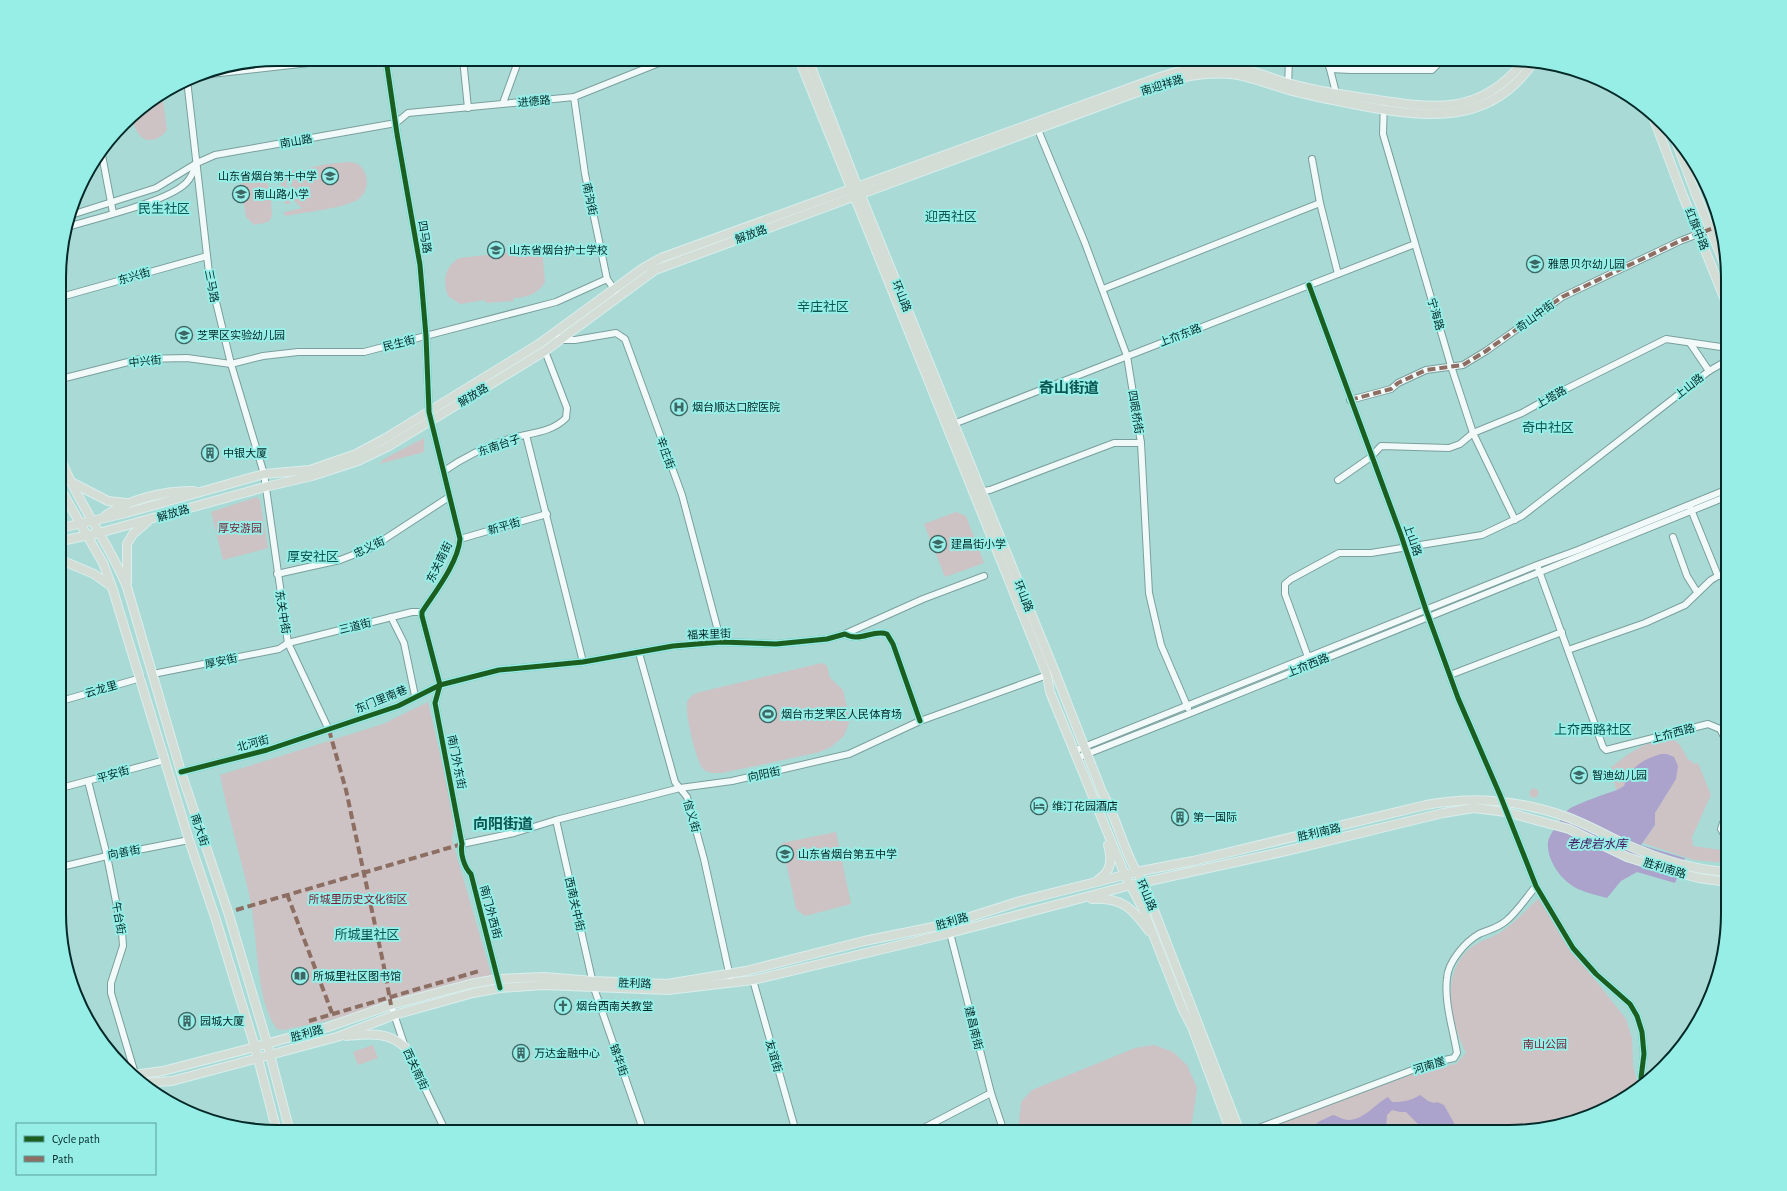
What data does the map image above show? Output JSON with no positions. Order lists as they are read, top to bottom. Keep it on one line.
{"streets":{"main road":["南迎祥路","红旗中路","解放路","环山路","南大街","胜利南路","胜利路","建昌南街"],"street":["进德路","南山路","南沟街","四马路","东兴街","三马路","宁海路","奇山中街","上夼东路","民生街","中兴街","上山路","上塔路","四眼桥街","东南台子","辛庄街","新平街","忠义街","东关南街","东关中街","三道街","福来里街","厚安街","上夼西路","云龙里","东门里南巷","北河街","南门外东街","平安街","向阳街","信义街","向善街","西南关中街","南门外西街","午台街","友谊街","锦华街","河南崖","西关南街"]},"crossings":[["南迎祥路","解放路"],["南迎祥路","环山路"],["南迎祥路","宁海路"],["南迎祥路","四眼桥街"],["进德路","南山路"],["进德路","南沟街"],["进德路","四马路"],["南山路","四马路"],["南山路","三马路"],["南沟街","解放路"],["南沟街","民生街"],["解放路","四马路"],["解放路","三马路"],["解放路","环山路"],["解放路","辛庄街"],["解放路","东关南街"],["解放路","东关中街"],["解放路","南大街"],["四马路","民生街"],["四马路","东关南街"],["东兴街","三马路"],["三马路","民生街"],["三马路","中兴街"],["三马路","东关中街"],["环山路","上夼东路"],["环山路","上夼西路"],["环山路","向阳街"],["环山路","胜利南路"],["环山路","胜利路"],["宁海路","奇山中街"],["宁海路","上夼东路"],["宁海路","上山路"],["宁海路","上塔路"],["奇山中街","上山路"],["上夼东路","上山路"],["上夼东路","四眼桥街"],["民生街","中兴街"],["上山路","上塔路"],["上山路","上夼西路"],["上山路","胜利南路"],["上山路","河南崖"],["四眼桥街","上夼西路"],["东南台子","新平街"],["东南台子","东关南街"],["东南台子","福来里街"],["辛庄街","福来里街"],["新平街","东关南街"],["忠义街","东关南街"],["忠义街","东关中街"],["东关南街","三道街"],["东关中街","三道街"],["东关中街","厚安街"],["东关中街","东门里南巷"],["东关中街","北河街"],["三道街","厚安街"],["福来里街","东门里南巷"],["福来里街","南门外东街"],["福来里街","向阳街"],["福来里街","信义街"],["厚安街","南大街"],["云龙里","南大街"],["东门里南巷","北河街"],["东门里南巷","南门外东街"],["北河街","南大街"],["南门外东街","向阳街"],["南门外东街","南门外西街"],["平安街","南大街"],["平安街","午台街"],["向阳街","信义街"],["向阳街","西南关中街"],["向阳街","南门外西街"],["信义街","胜利路"],["南大街","向善街"],["南大街","胜利路"],["胜利南路","胜利路"],["向善街","午台街"],["西南关中街","胜利路"],["西南关中街","锦华街"],["南门外西街","胜利路"],["胜利路","建昌南街"],["胜利路","友谊街"],["胜利路","锦华街"],["胜利路","西关南街"]],"districts":["民生社区","迎西社区","辛庄社区","奇山街道","奇中社区","厚安社区","上夼西路社区","向阳街道","所城里社区"],"water":["老虎岩水库"],"parks":["厚安游园","所城里历史文化街区","南山公园"],"places":{"school or university":["山东省烟台第十中学","南山路小学","山东省烟台护士学校","雅思贝尔幼儿园","芝罘区实验幼儿园","建昌街小学","智迪幼儿园","山东省烟台第五中学"],"hospital":["烟台顺达口腔医院"],"building":["中银大厦","第一国际","园城大厦","万达金融中心"],"sports":["烟台市芝罘区人民体育场"],"hotel":["维汀花园酒店"],"library":["所城里社区图书馆"],"church":["烟台西南关教堂"]},"legend":["Cycle path","Path"]}
